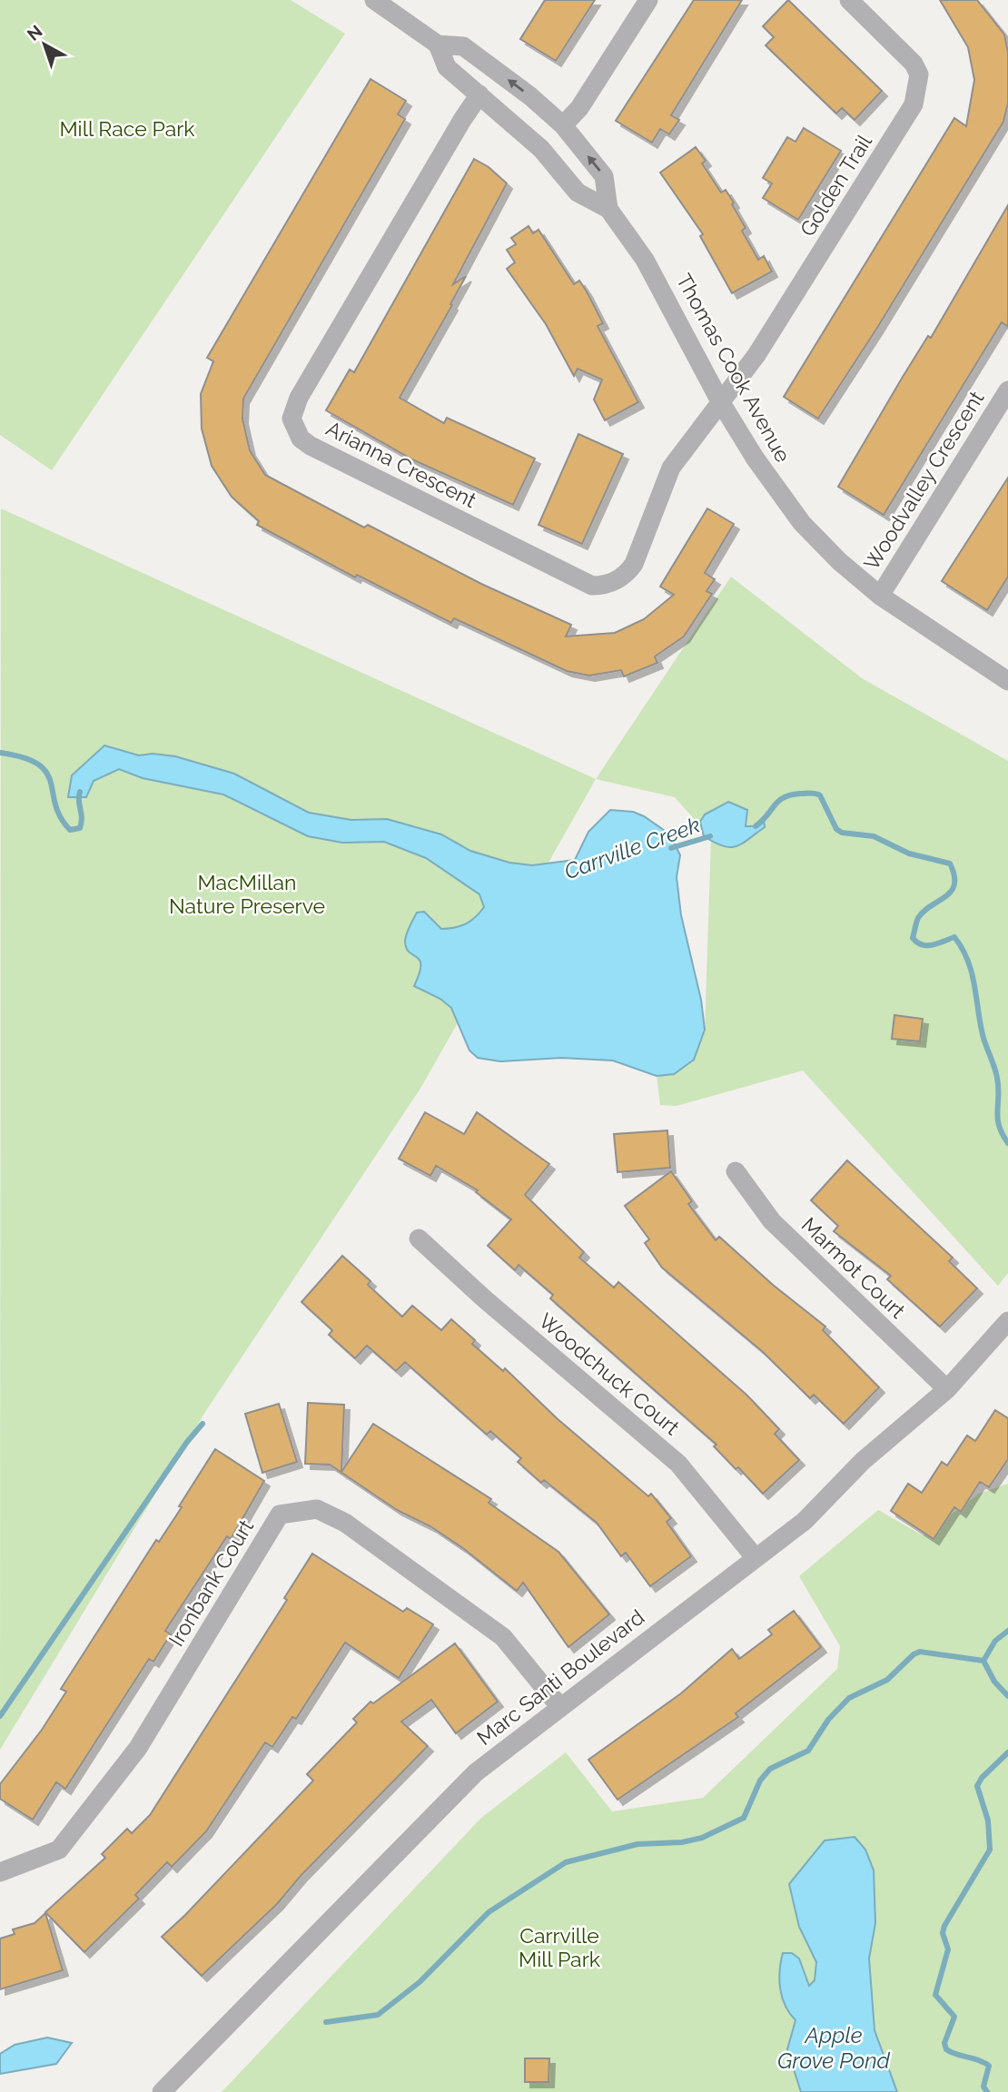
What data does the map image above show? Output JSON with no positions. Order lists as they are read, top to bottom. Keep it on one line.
{"streets":{"street":["Golden Trail","Thomas Cook Avenue","Arianna Crescent","Woodvalley Crescent","Marmot Court","Woodchuck Court","Ironbank Court","Marc Santi Boulevard"]},"crossings":[["Golden Trail","Thomas Cook Avenue"],["Golden Trail","Arianna Crescent"],["Thomas Cook Avenue","Arianna Crescent"],["Thomas Cook Avenue","Woodvalley Crescent"],["Marmot Court","Marc Santi Boulevard"],["Woodchuck Court","Marc Santi Boulevard"],["Ironbank Court","Marc Santi Boulevard"]],"water":["Carrville Creek","Apple Grove Pond"],"parks":["Mill Race Park","MacMillan Nature Preserve","Carrville Mill Park"],"north":"top left"}
